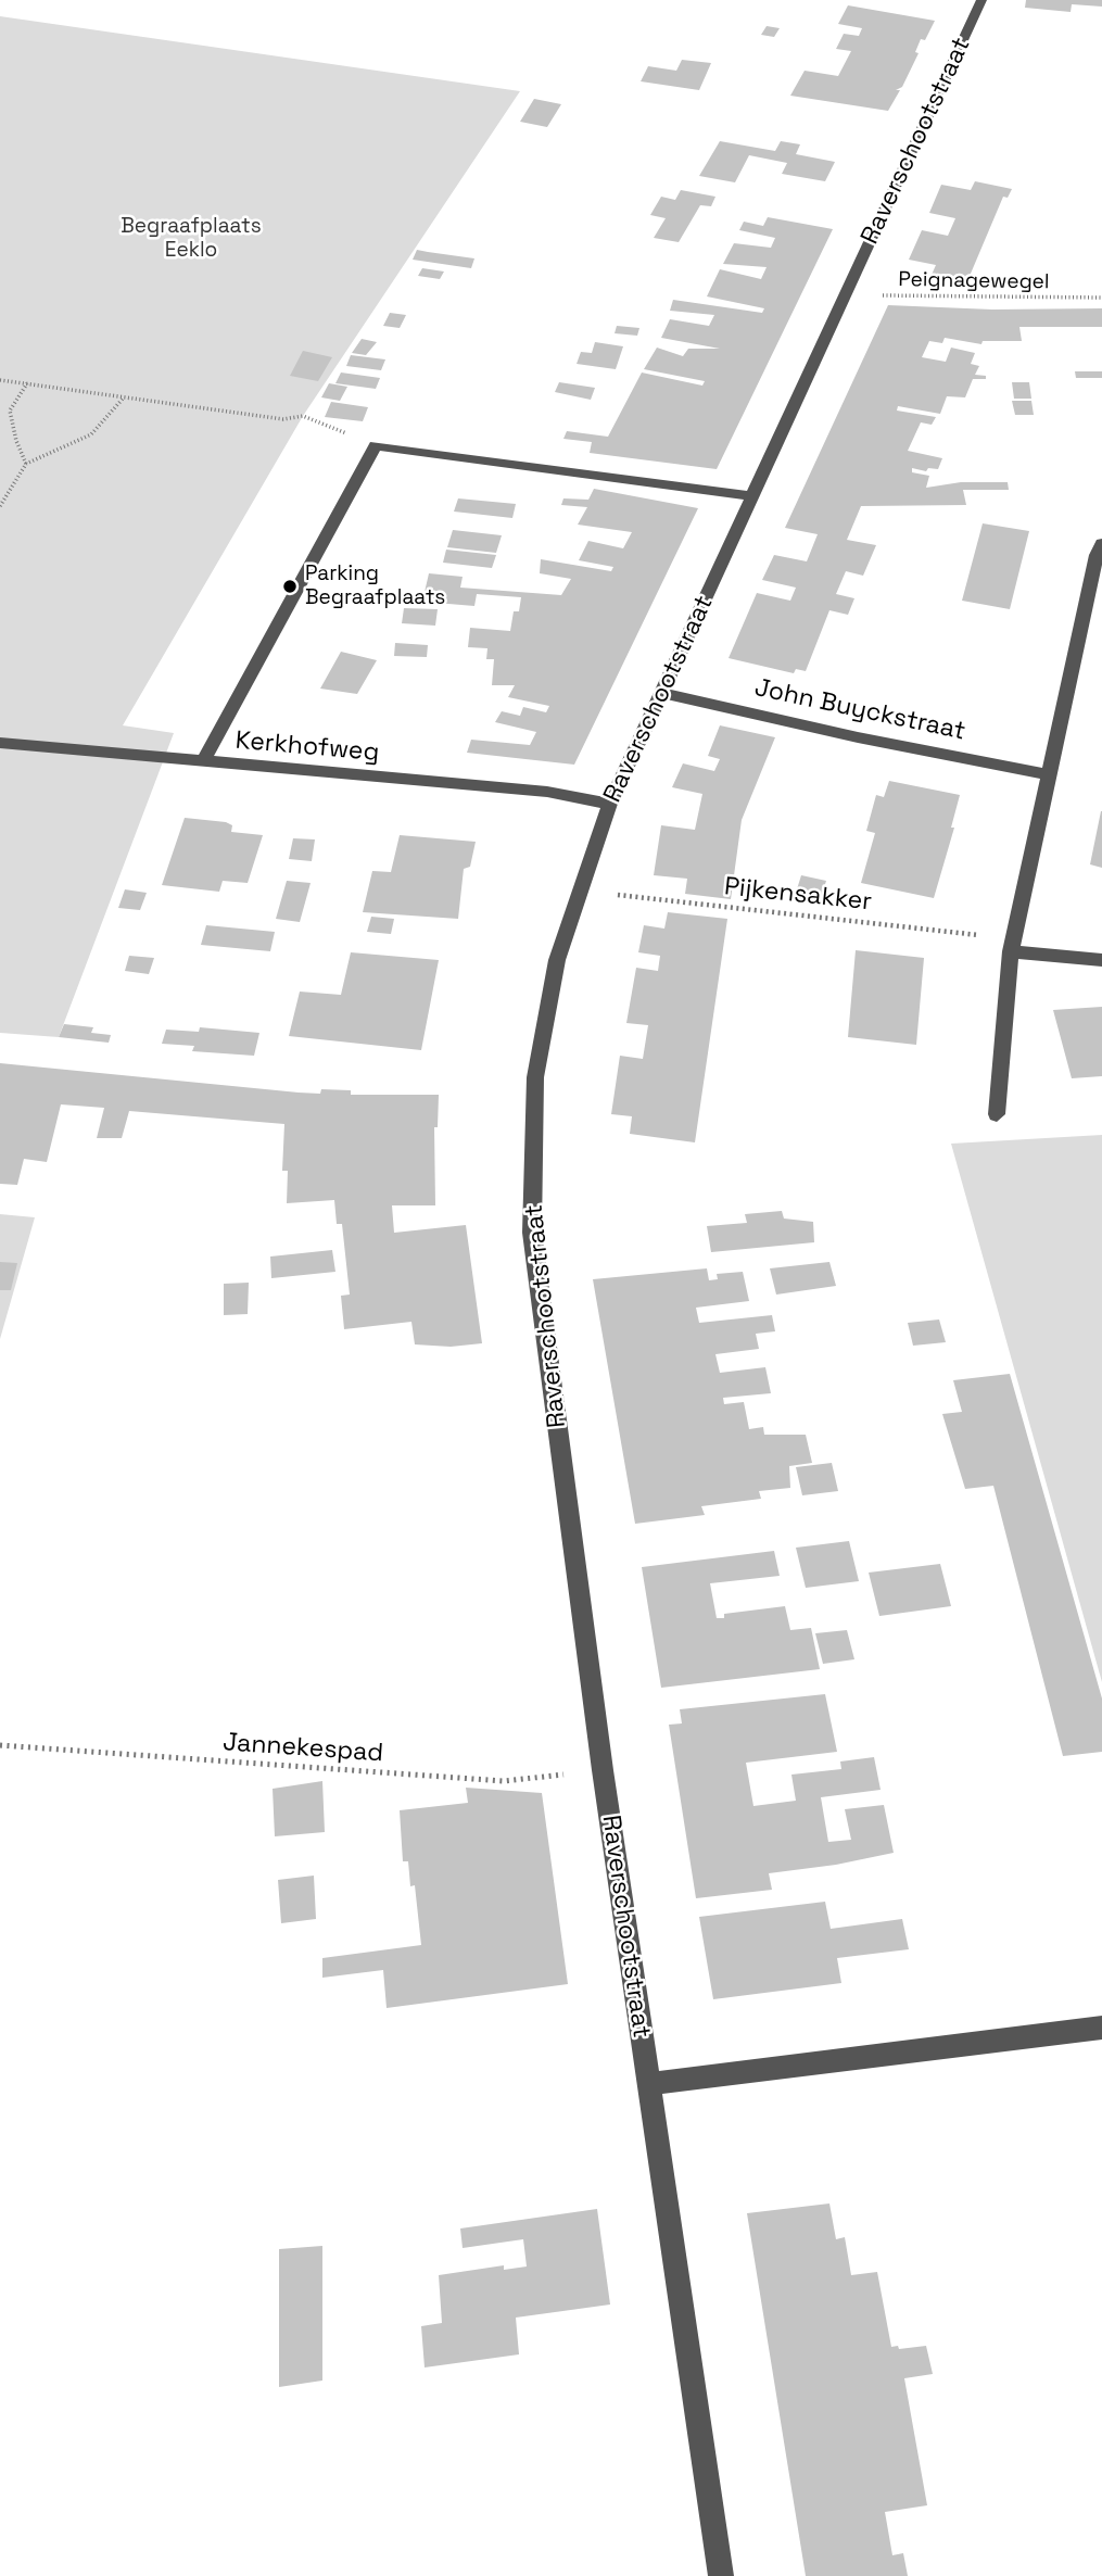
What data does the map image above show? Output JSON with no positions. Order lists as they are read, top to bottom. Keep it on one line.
{"streets":{"street":["Raverschootstraat","John Buyckstraat","Kerkhofweg"],"path":["Peignagewegel","Pijkensakker","Jannekespad"]},"crossings":[["Raverschootstraat","Peignagewegel"],["Raverschootstraat","John Buyckstraat"],["Raverschootstraat","Kerkhofweg"],["Raverschootstraat","Pijkensakker"],["Raverschootstraat","Jannekespad"]],"parks":["Begraafplaats Eeklo"],"places":["Parking Begraafplaats"]}
